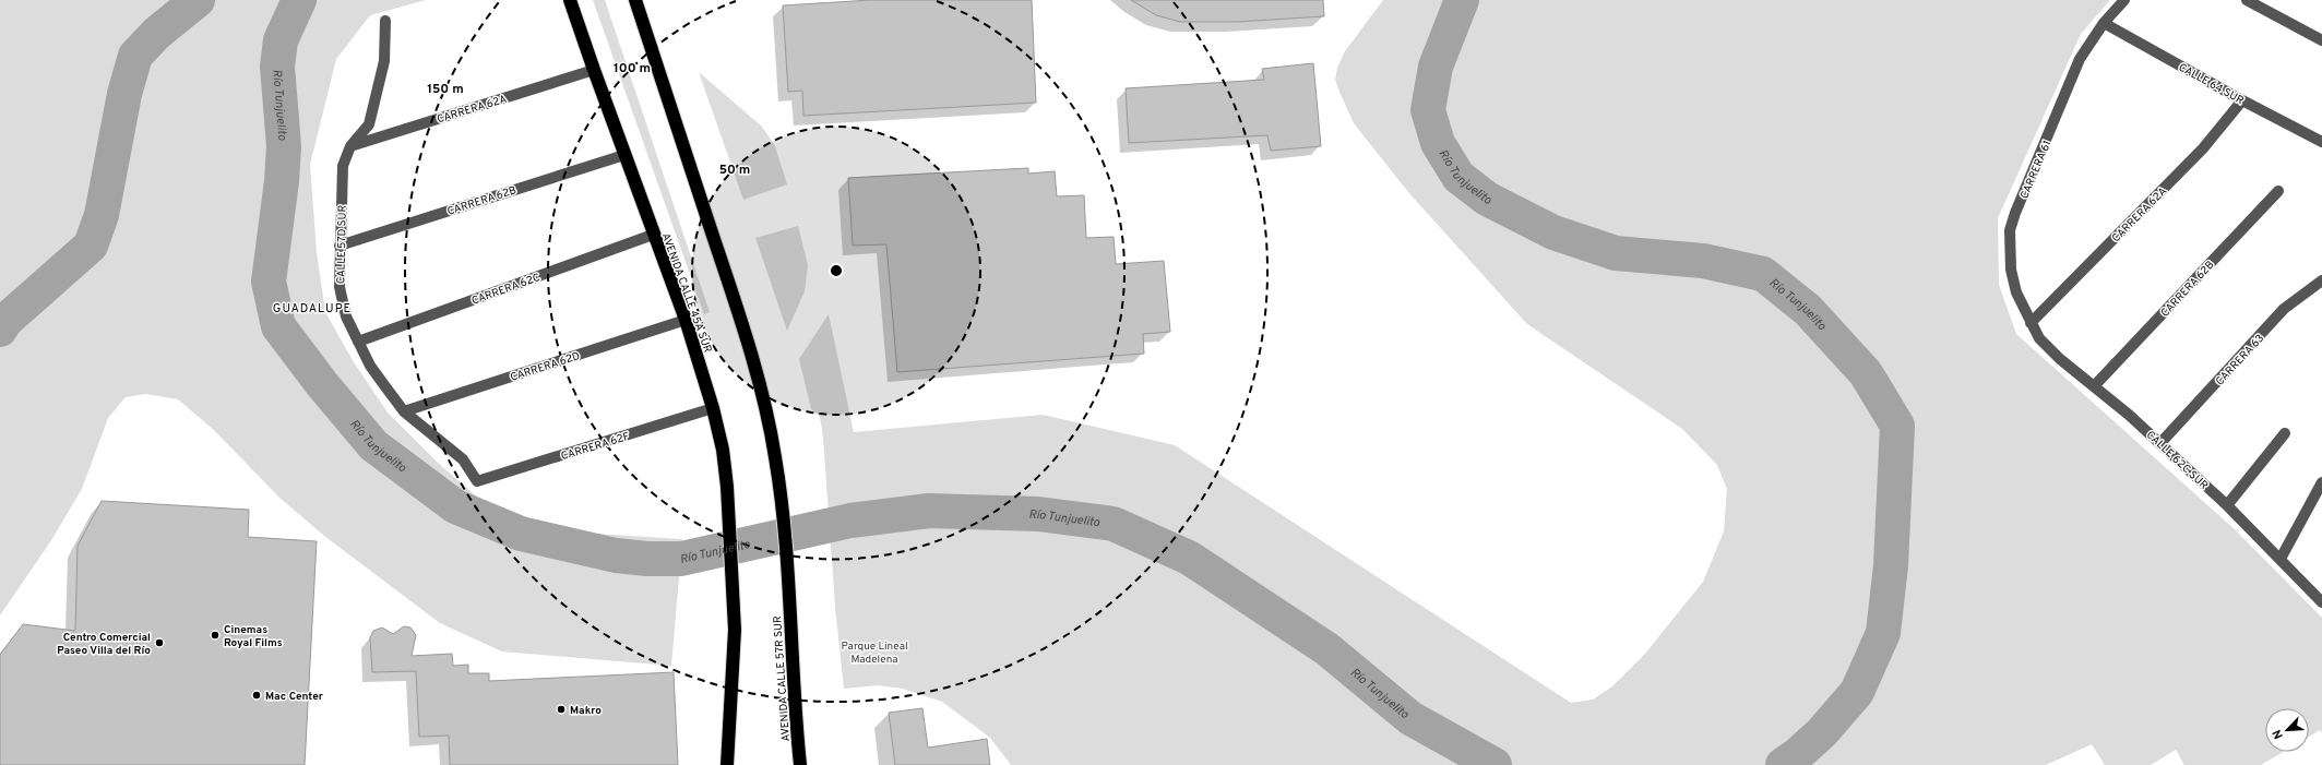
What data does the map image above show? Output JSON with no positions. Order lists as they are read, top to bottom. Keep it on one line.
{"streets":{"highway":["AVENIDA CALLE 45A SUR","AVENIDA CALLE 57R SUR"],"street":["CALLE 64 SUR","CARRERA 62A","CARRERA 61","CARRERA 62B","CALLE 57D SUR","CARRERA 62C","CARRERA 63","CARRERA 62D","CARRERA 62F","CALLE 62C SUR"]},"crossings":[["CALLE 64 SUR","CARRERA 62A"],["CALLE 64 SUR","CARRERA 61"],["CARRERA 62A","CARRERA 61"],["CARRERA 62A","CALLE 57D SUR"],["CARRERA 62A","AVENIDA CALLE 45A SUR"],["CARRERA 62A","CALLE 62C SUR"],["CARRERA 61","CALLE 62C SUR"],["CARRERA 62B","CALLE 57D SUR"],["CARRERA 62B","AVENIDA CALLE 45A SUR"],["CARRERA 62B","CALLE 62C SUR"],["CALLE 57D SUR","CARRERA 62C"],["CALLE 57D SUR","CARRERA 62D"],["CALLE 57D SUR","CARRERA 62F"],["CARRERA 62C","AVENIDA CALLE 45A SUR"],["AVENIDA CALLE 45A SUR","CARRERA 62D"],["AVENIDA CALLE 45A SUR","CARRERA 62F"],["CARRERA 63","CALLE 62C SUR"]],"districts":["GUADALUPE"],"water":["Río Tunjuelito"],"parks":["Parque Lineal Madelena"],"places":["Cinemas Royal Films","Centro Comercial Paseo Villa del Río","Mac Center","Makro"],"north":"bottom left","rings":["100 m","150 m","50 m"]}
